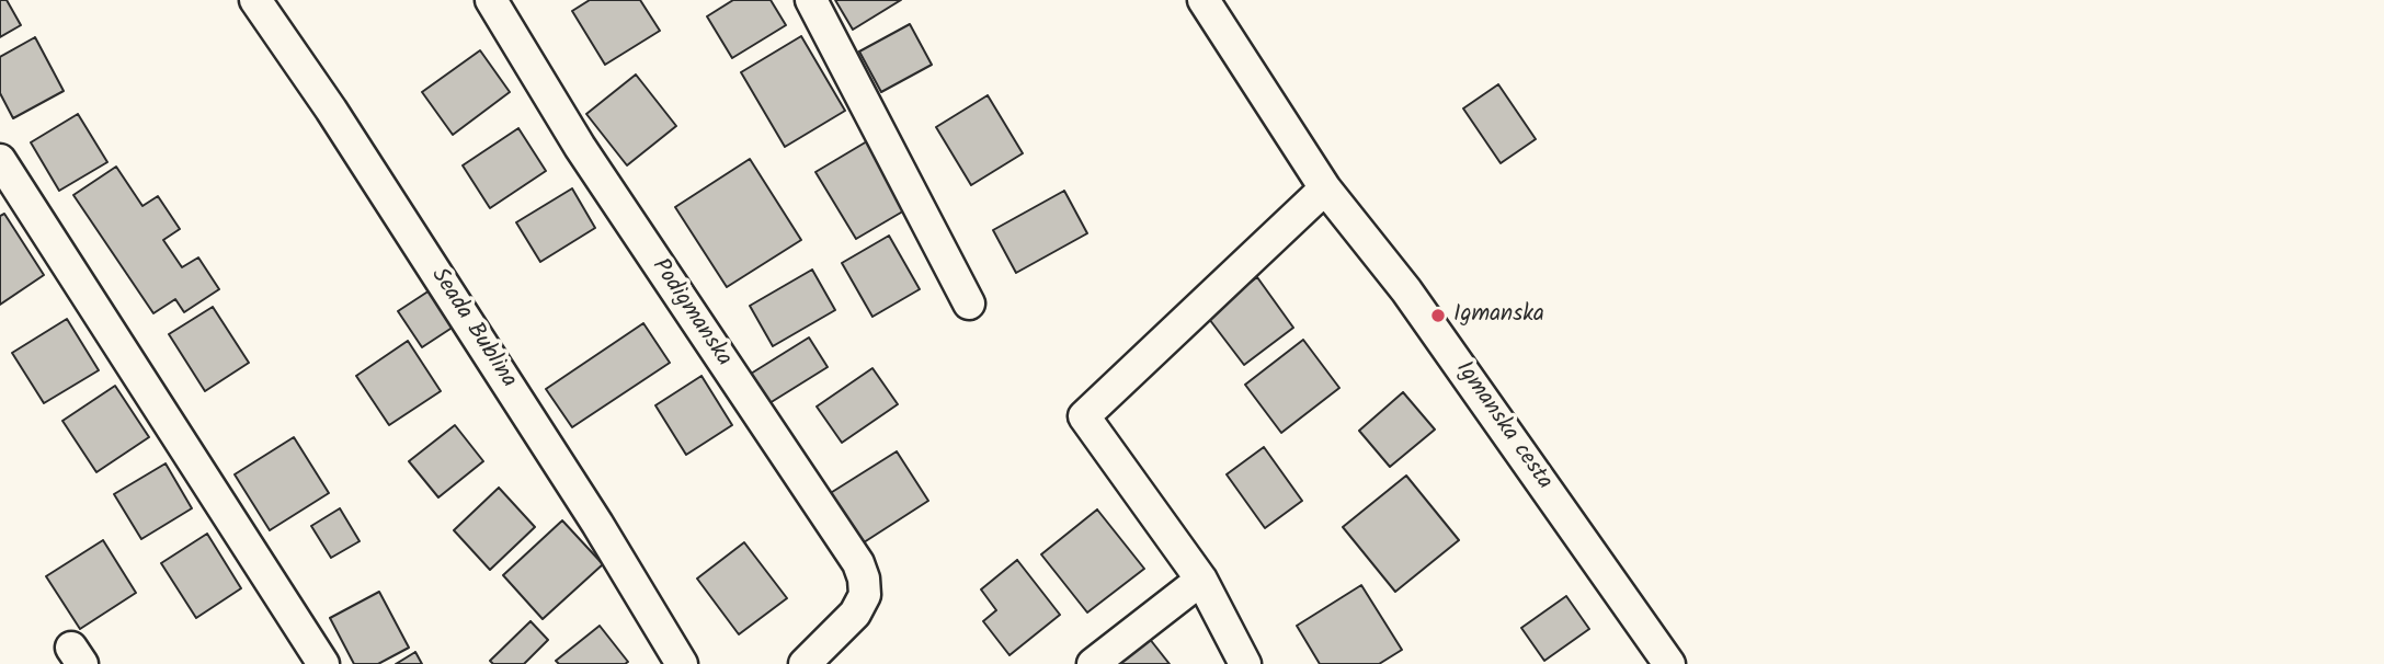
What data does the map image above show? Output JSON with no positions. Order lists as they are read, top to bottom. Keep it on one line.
{"streets":{"street":["Podigmanska","Seada Bublina","Igmanska cesta"]},"places":["Igmanska"]}
